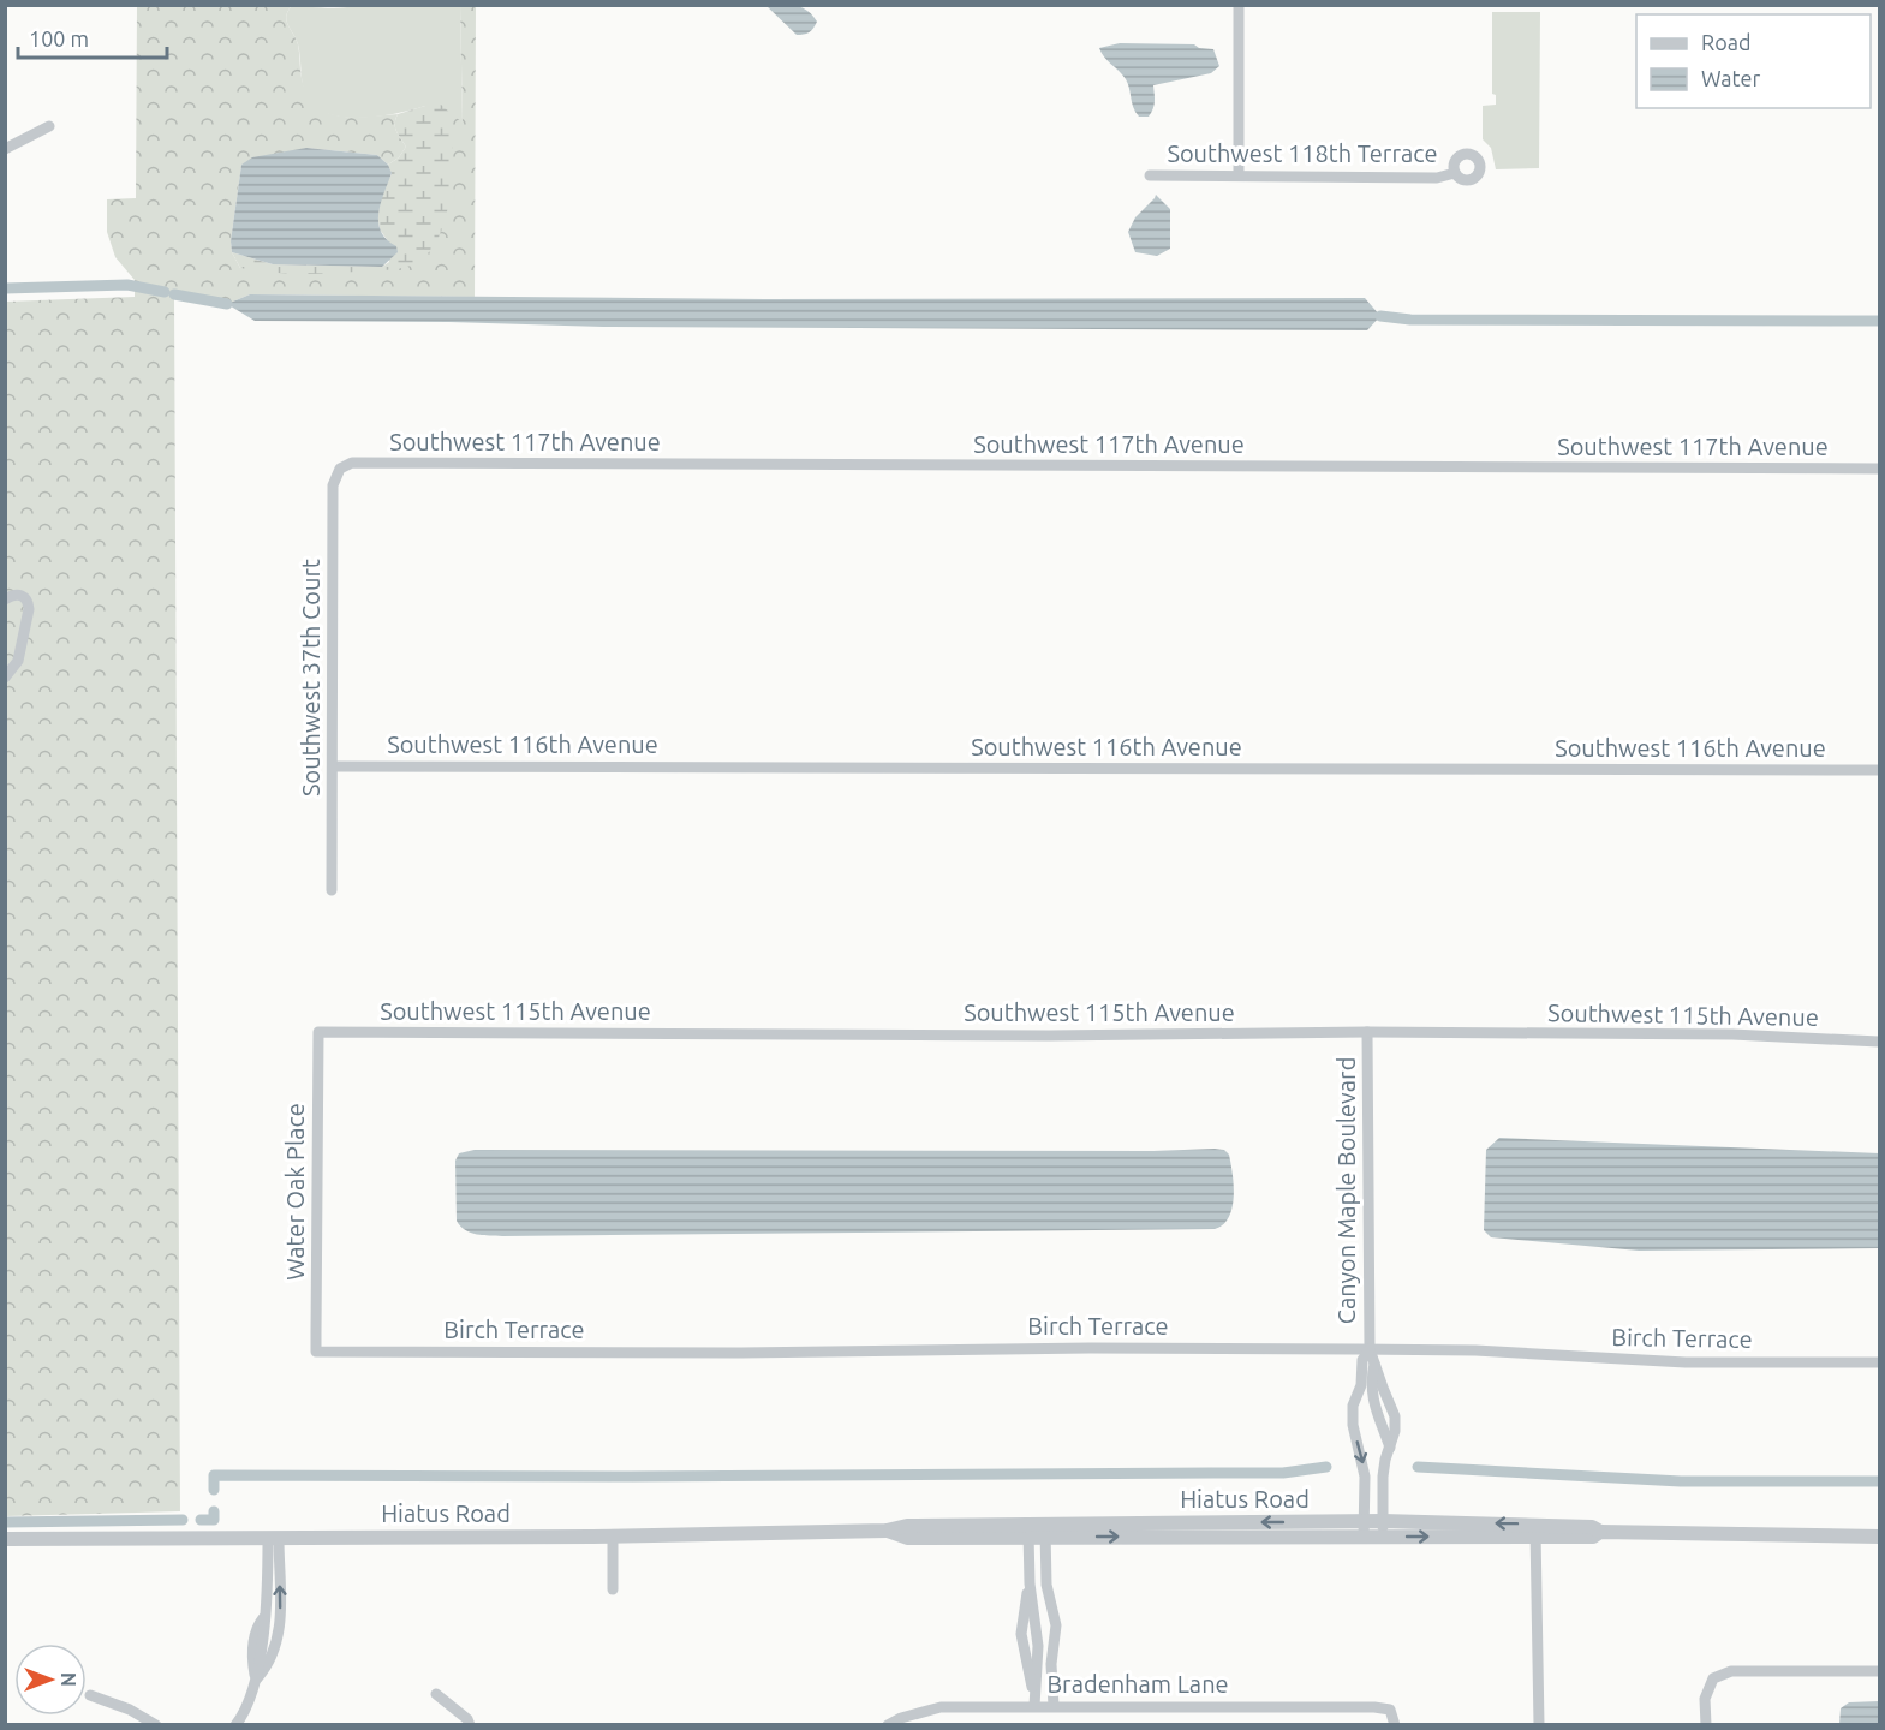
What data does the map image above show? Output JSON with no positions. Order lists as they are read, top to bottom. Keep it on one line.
{"streets":{"street":["Southwest 118th Terrace","Southwest 117th Avenue","Southwest 37th Court","Southwest 116th Avenue","Southwest 115th Avenue","Canyon Maple Boulevard","Water Oak Place","Birch Terrace","Hiatus Road","Bradenham Lane"]},"crossings":[["Southwest 117th Avenue","Southwest 37th Court"],["Southwest 37th Court","Southwest 116th Avenue"],["Southwest 115th Avenue","Canyon Maple Boulevard"],["Southwest 115th Avenue","Water Oak Place"],["Canyon Maple Boulevard","Birch Terrace"],["Canyon Maple Boulevard","Hiatus Road"],["Water Oak Place","Birch Terrace"]],"legend":["Road","Water"],"scale_bar":"100 m","north":"right"}
